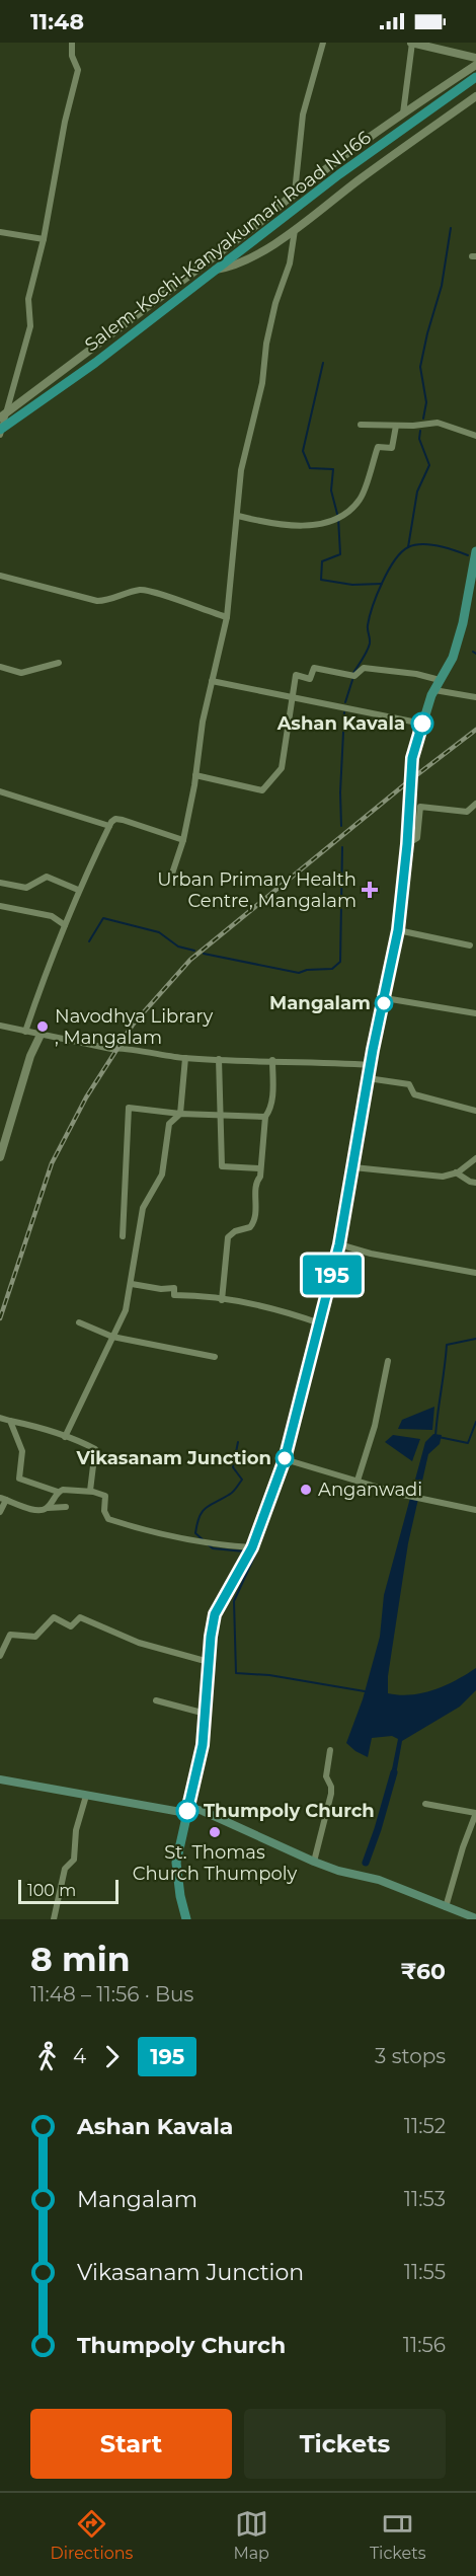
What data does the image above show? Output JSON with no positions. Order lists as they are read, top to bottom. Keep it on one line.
{"streets":{"highway":["Salem-Kochi-Kanyakumari Road NH66"]},"places":{"other":["Ashan Kavala","Mangalam","Navodhya Library , Mangalam","Vikasanam Junction","Anganwadi","Thumpoly Church","St. Thomas Church Thumpoly"],"health":["Urban Primary Health Centre, Mangalam"]},"lines":["bus line 195"],"scale_bar":"100 m","page":{"status":"11:48","on_map":"195","scale":"100 m","heading":["8 min","11:48 – 11:56 · Bus","₹60"],"legs":["4","195","3 stops"],"list":[{"name":"Ashan Kavala","value":"11:52"},{"name":"Mangalam","value":"11:53"},{"name":"Vikasanam Junction","value":"11:55"},{"name":"Thumpoly Church","value":"11:56"}],"buttons":["Start","Tickets"],"tabs":["Directions","Map","Tickets"]}}
